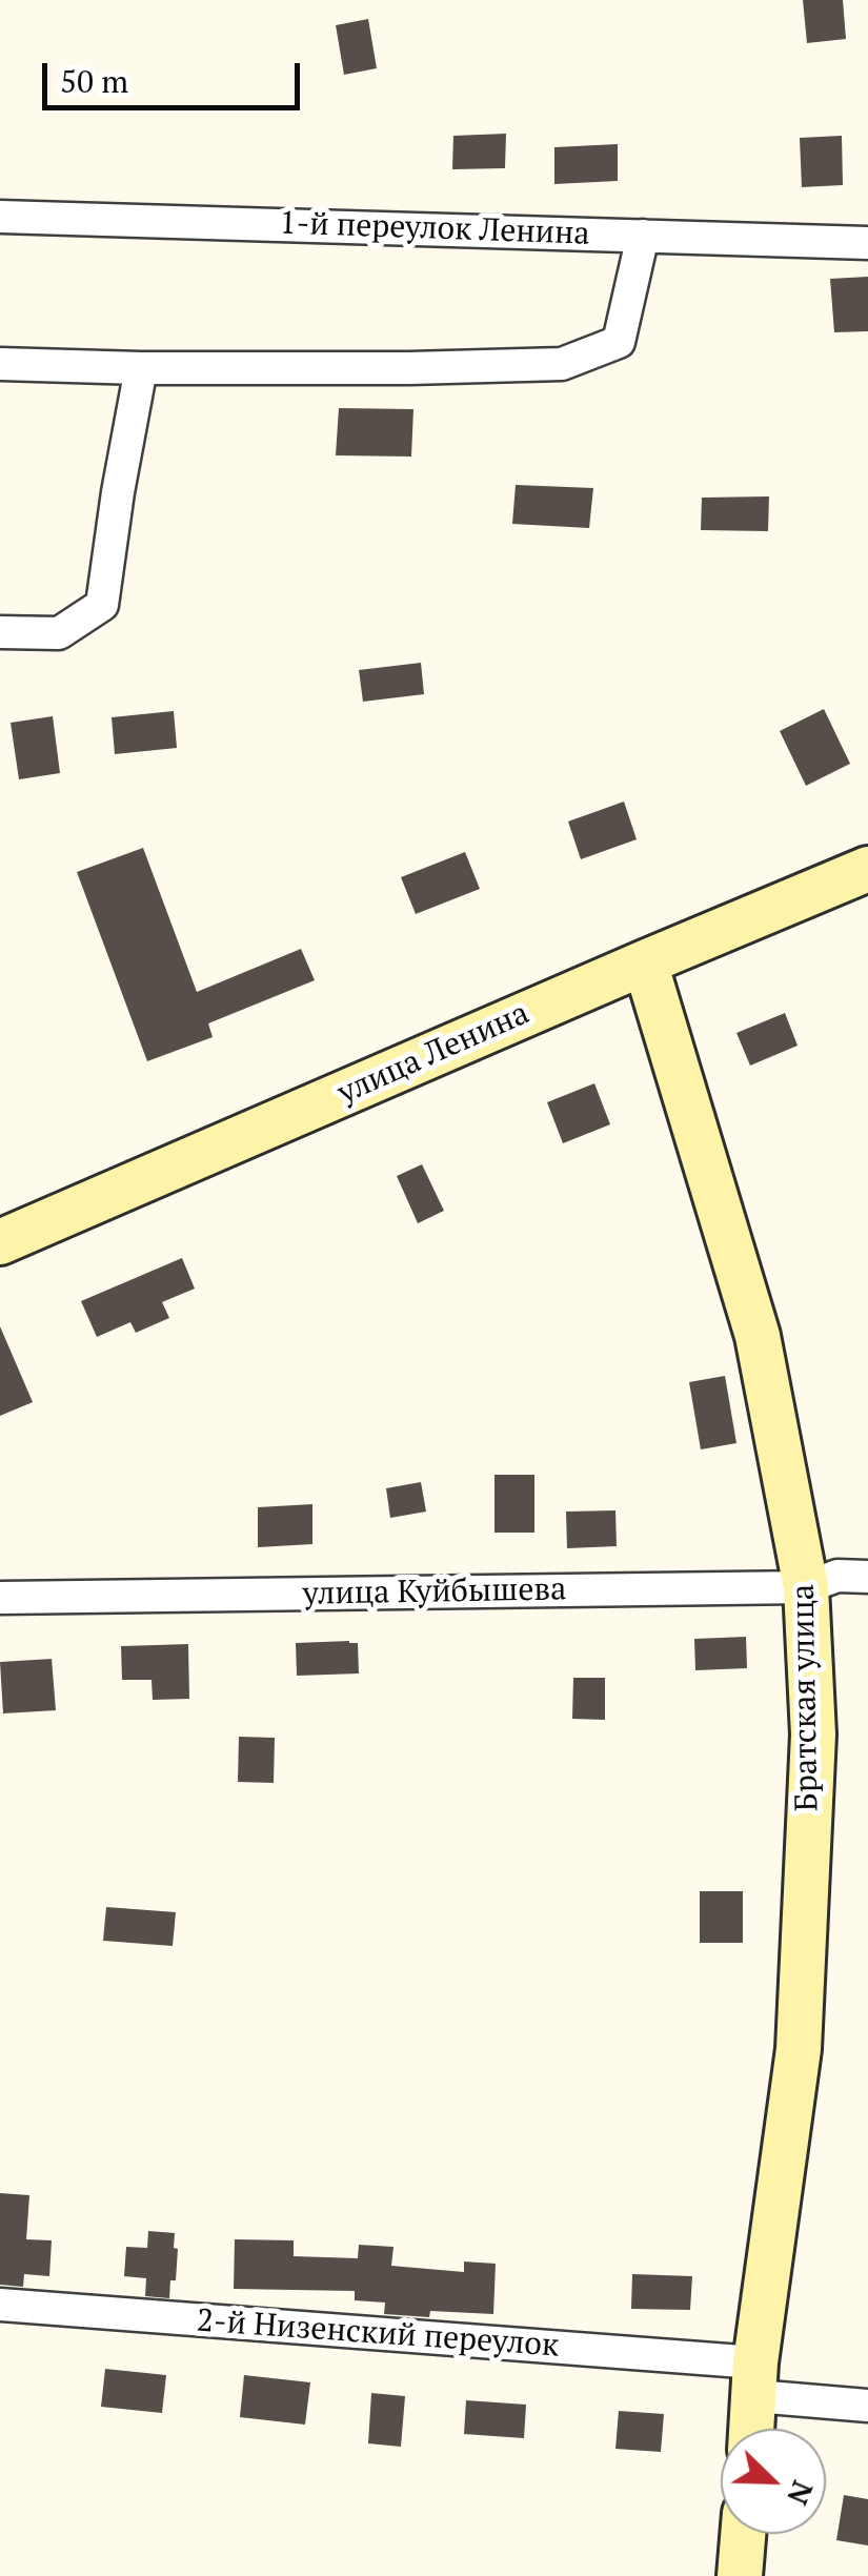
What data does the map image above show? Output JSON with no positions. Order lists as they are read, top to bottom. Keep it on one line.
{"streets":{"street":["1-й переулок Ленина","улица Ленина","улица Куйбышева","Братская улица","2-й Низенский переулок"]},"crossings":[["улица Ленина","Братская улица"],["улица Куйбышева","Братская улица"],["Братская улица","2-й Низенский переулок"]],"scale_bar":"50 m","north":"bottom right"}
